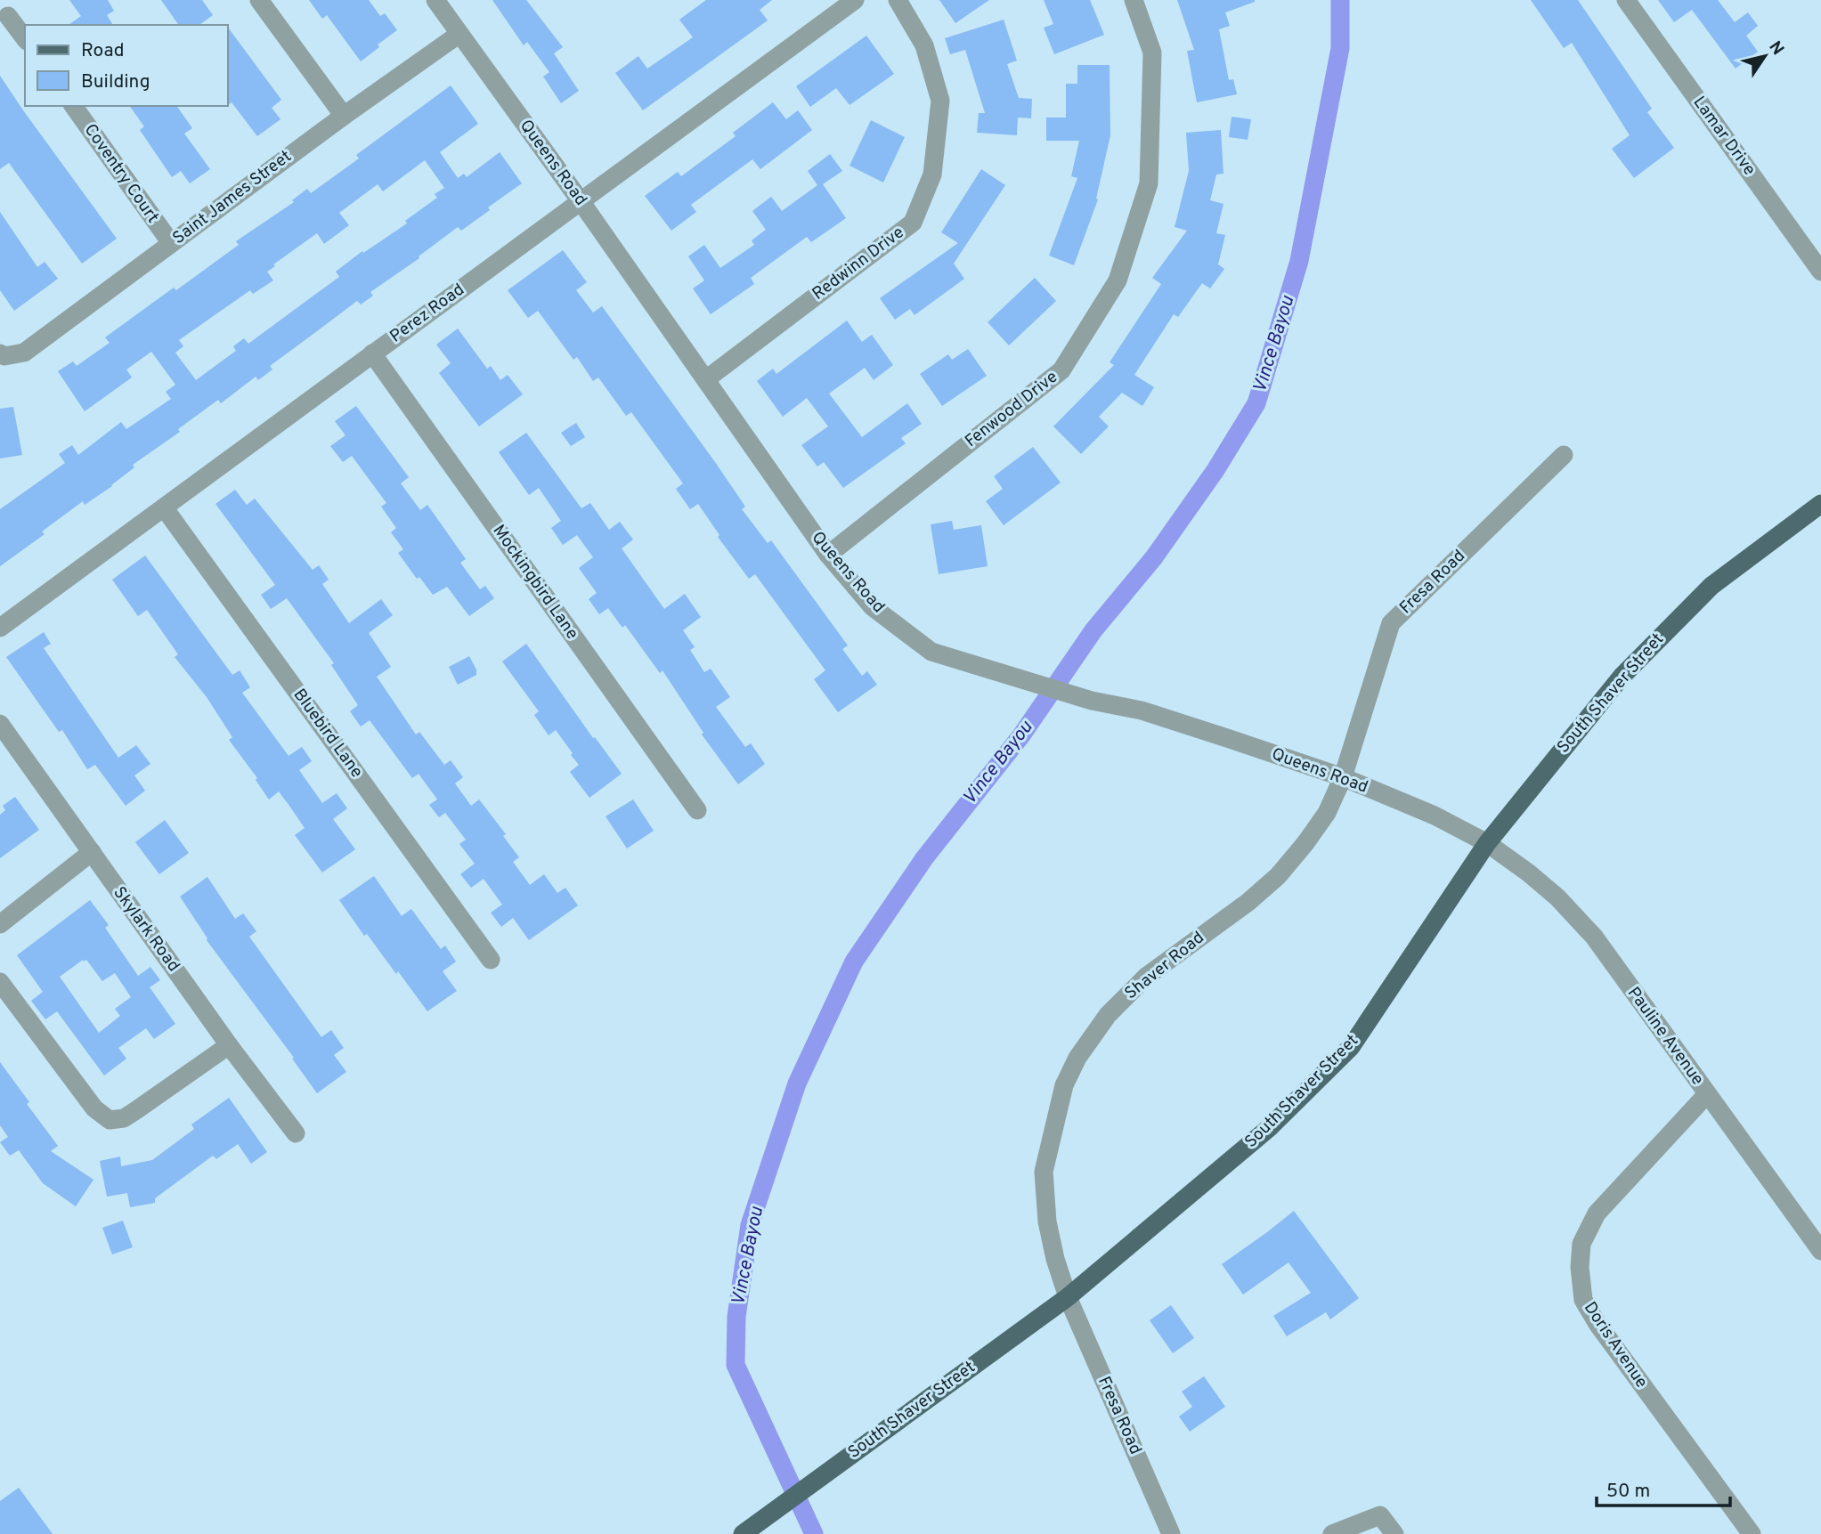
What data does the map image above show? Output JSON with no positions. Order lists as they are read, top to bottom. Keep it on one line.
{"streets":{"main road":["South Shaver Street"],"street":["Lamar Drive","Queens Road","Coventry Court","Saint James Street","Redwinn Drive","Perez Road","Fenwood Drive","Mockingbird Lane","Fresa Road","Bluebird Lane","Skylark Road","Shaver Road","Pauline Avenue","Doris Avenue"]},"crossings":[["Queens Road","Saint James Street"],["Queens Road","Redwinn Drive"],["Queens Road","Perez Road"],["Queens Road","Fenwood Drive"],["Queens Road","Fresa Road"],["Queens Road","South Shaver Street"],["Queens Road","Shaver Road"],["Queens Road","Pauline Avenue"],["Coventry Court","Saint James Street"],["Perez Road","Mockingbird Lane"],["Perez Road","Bluebird Lane"],["Fresa Road","South Shaver Street"],["Fresa Road","Shaver Road"],["South Shaver Street","Shaver Road"],["South Shaver Street","Pauline Avenue"],["Pauline Avenue","Doris Avenue"]],"water":["Vince Bayou"],"legend":["Road","Building"],"scale_bar":"50 m","north":"top right"}
